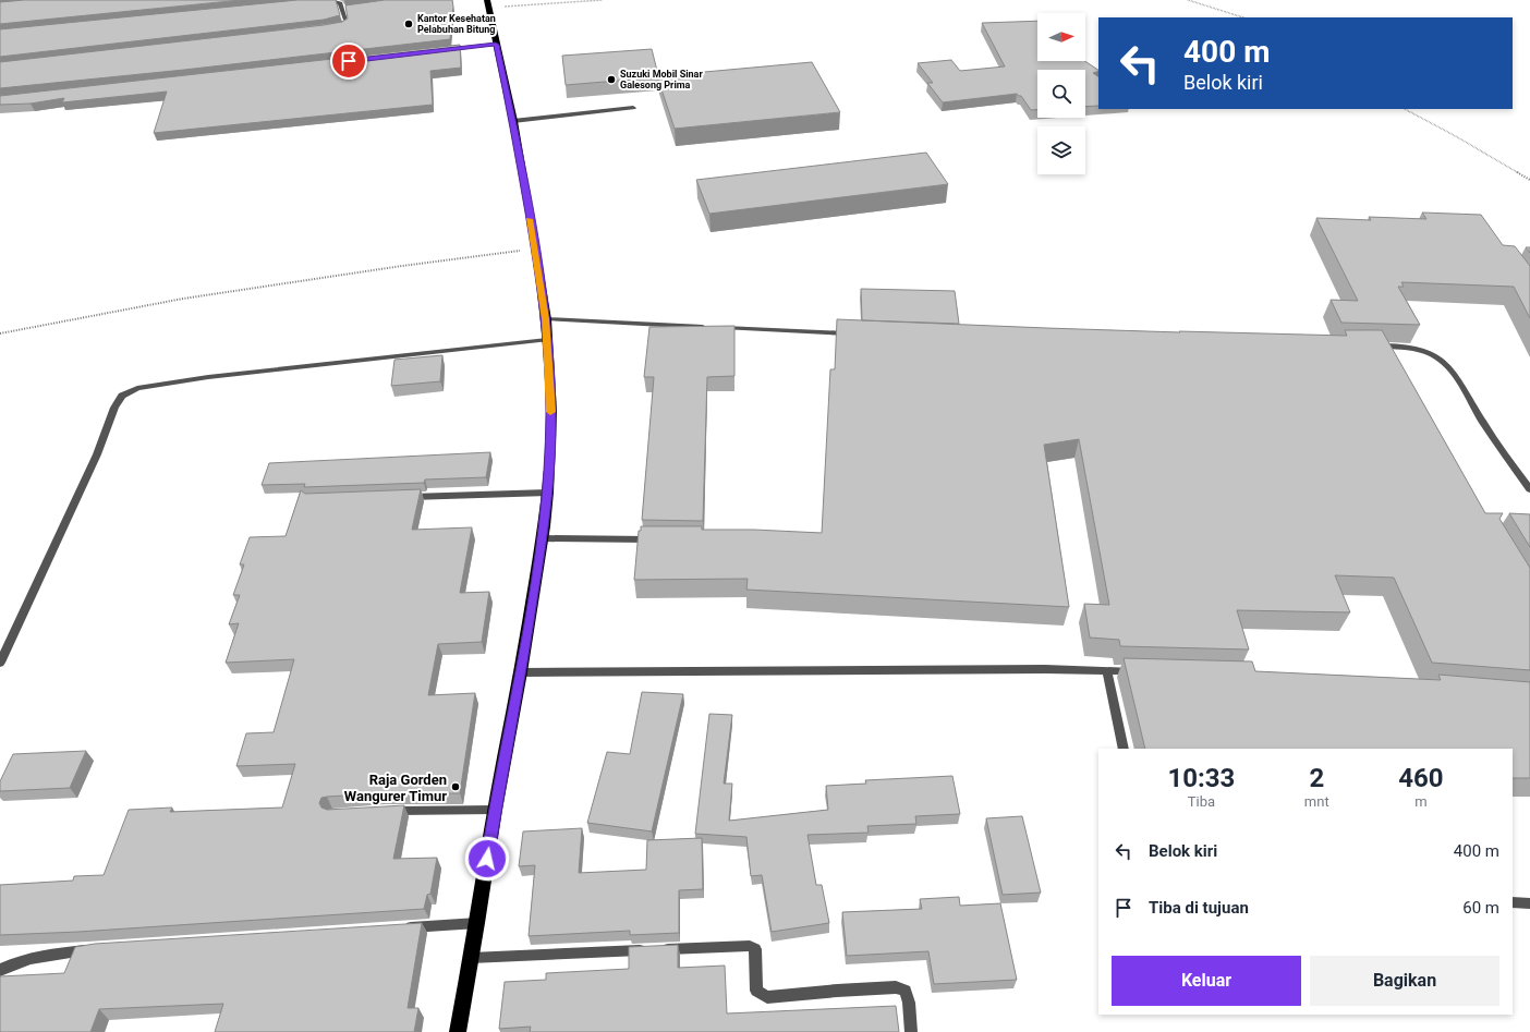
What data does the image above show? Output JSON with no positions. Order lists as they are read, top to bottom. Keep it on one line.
{"places":["Kantor Kesehatan Pelabuhan Bitung","Suzuki Mobil Sinar Galesong Prima","Raja Gorden Wangurer Timur"],"north":"right","page":{"turn":["400 m","Belok kiri"],"eta":["10:33","Tiba","2","mnt","460","m"],"list":[{"name":"Belok kiri","value":"400 m"},{"name":"Tiba di tujuan","value":"60 m"}],"buttons":["Keluar","Bagikan"]}}
